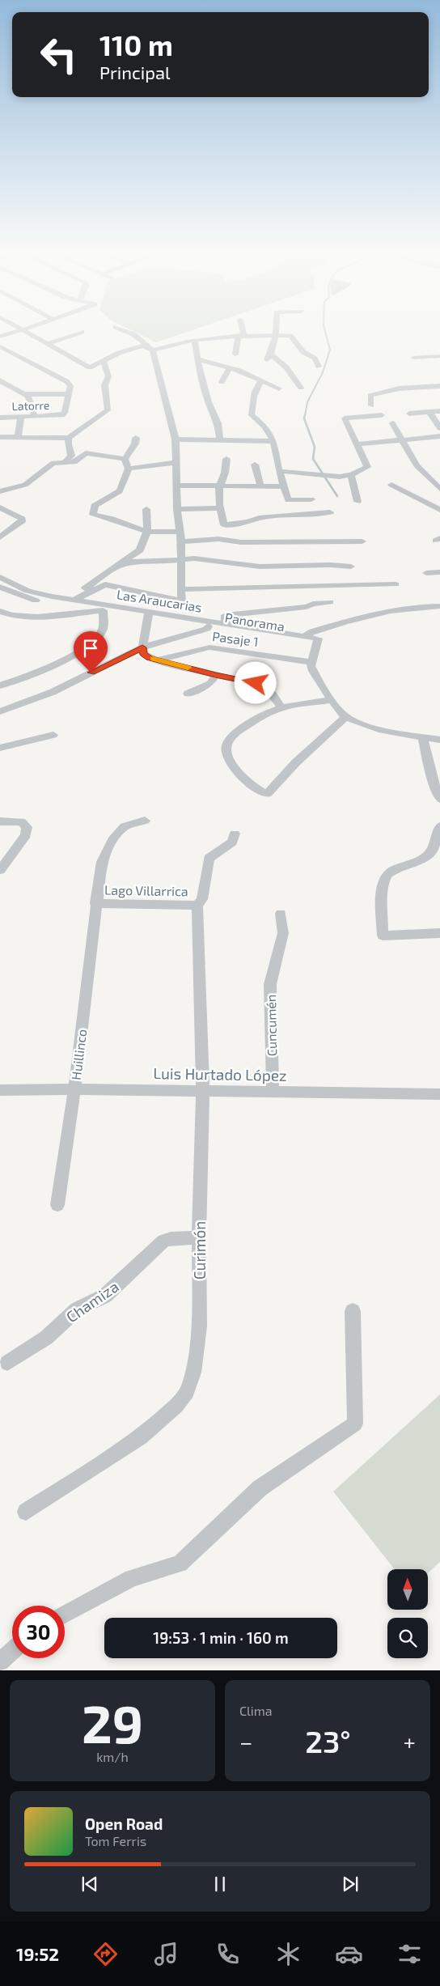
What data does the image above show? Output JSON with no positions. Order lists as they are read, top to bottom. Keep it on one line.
{"streets":{"street":["Latorre","Las Araucarias","Panorama","Pasaje 1","Lago Villarrica","Cuncumén","Huillinco","Luis Hurtado López","Curimón","Chamiza"]},"crossings":[["Las Araucarias","Panorama"],["Lago Villarrica","Huillinco"],["Lago Villarrica","Curimón"],["Cuncumén","Luis Hurtado López"],["Huillinco","Luis Hurtado López"],["Luis Hurtado López","Curimón"],["Curimón","Chamiza"]],"north":"top","page":{"turn":["110 m","Principal"],"limit":"30","trip":"19:53 · 1 min · 160 m","tile":[["29","km/h"],"Clima"],"heat":["−","23°","+"],"song":["Open Road","Tom Ferris"],"tabs":"19:52"}}
